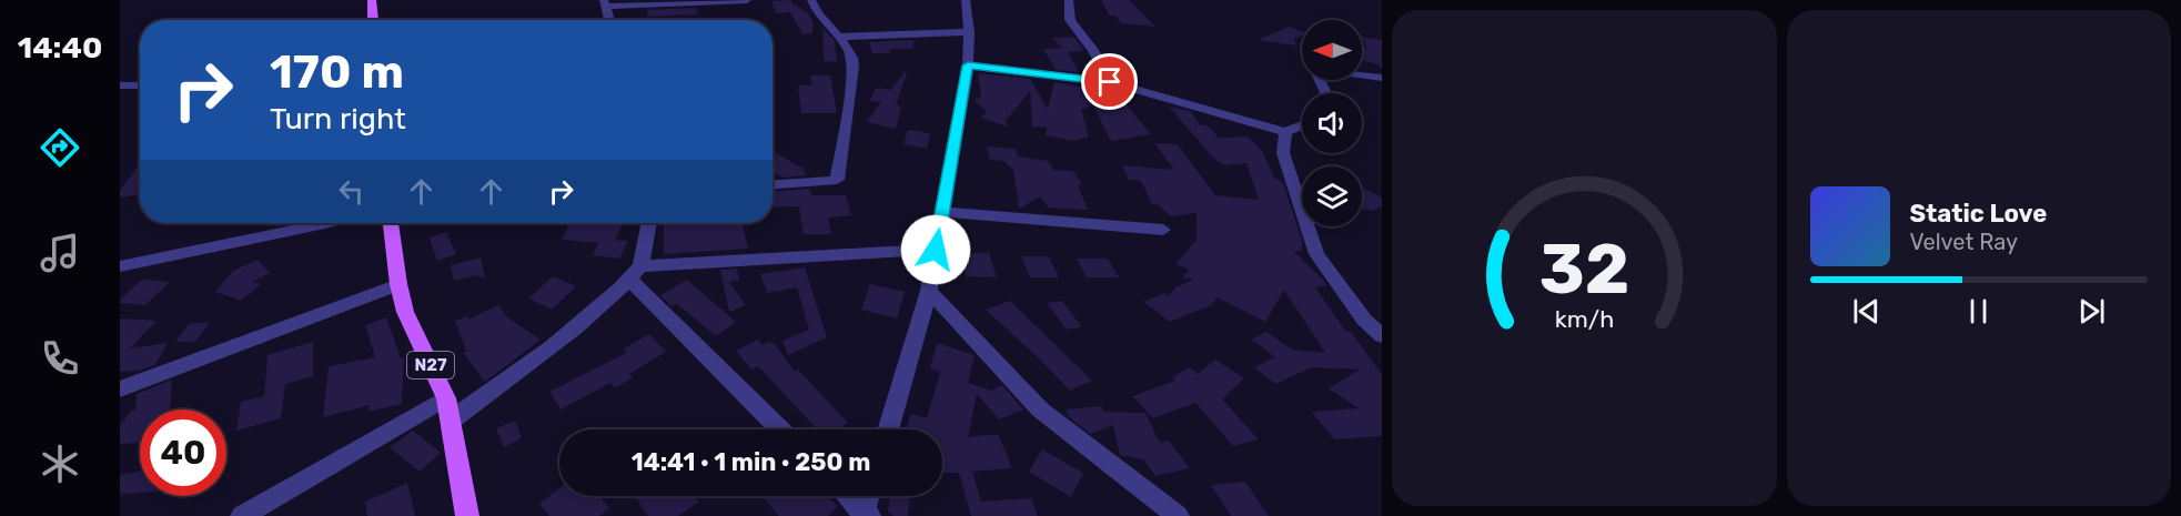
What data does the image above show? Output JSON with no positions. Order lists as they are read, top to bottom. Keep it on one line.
{"streets":{"main road":["N27"]},"north":"left","page":{"tabs":"14:40","turn":["170 m","Turn right"],"song":["Static Love","Velvet Ray"],"limit":"40","trip":"14:41 · 1 min · 250 m","gauge":["32","km/h"]}}
